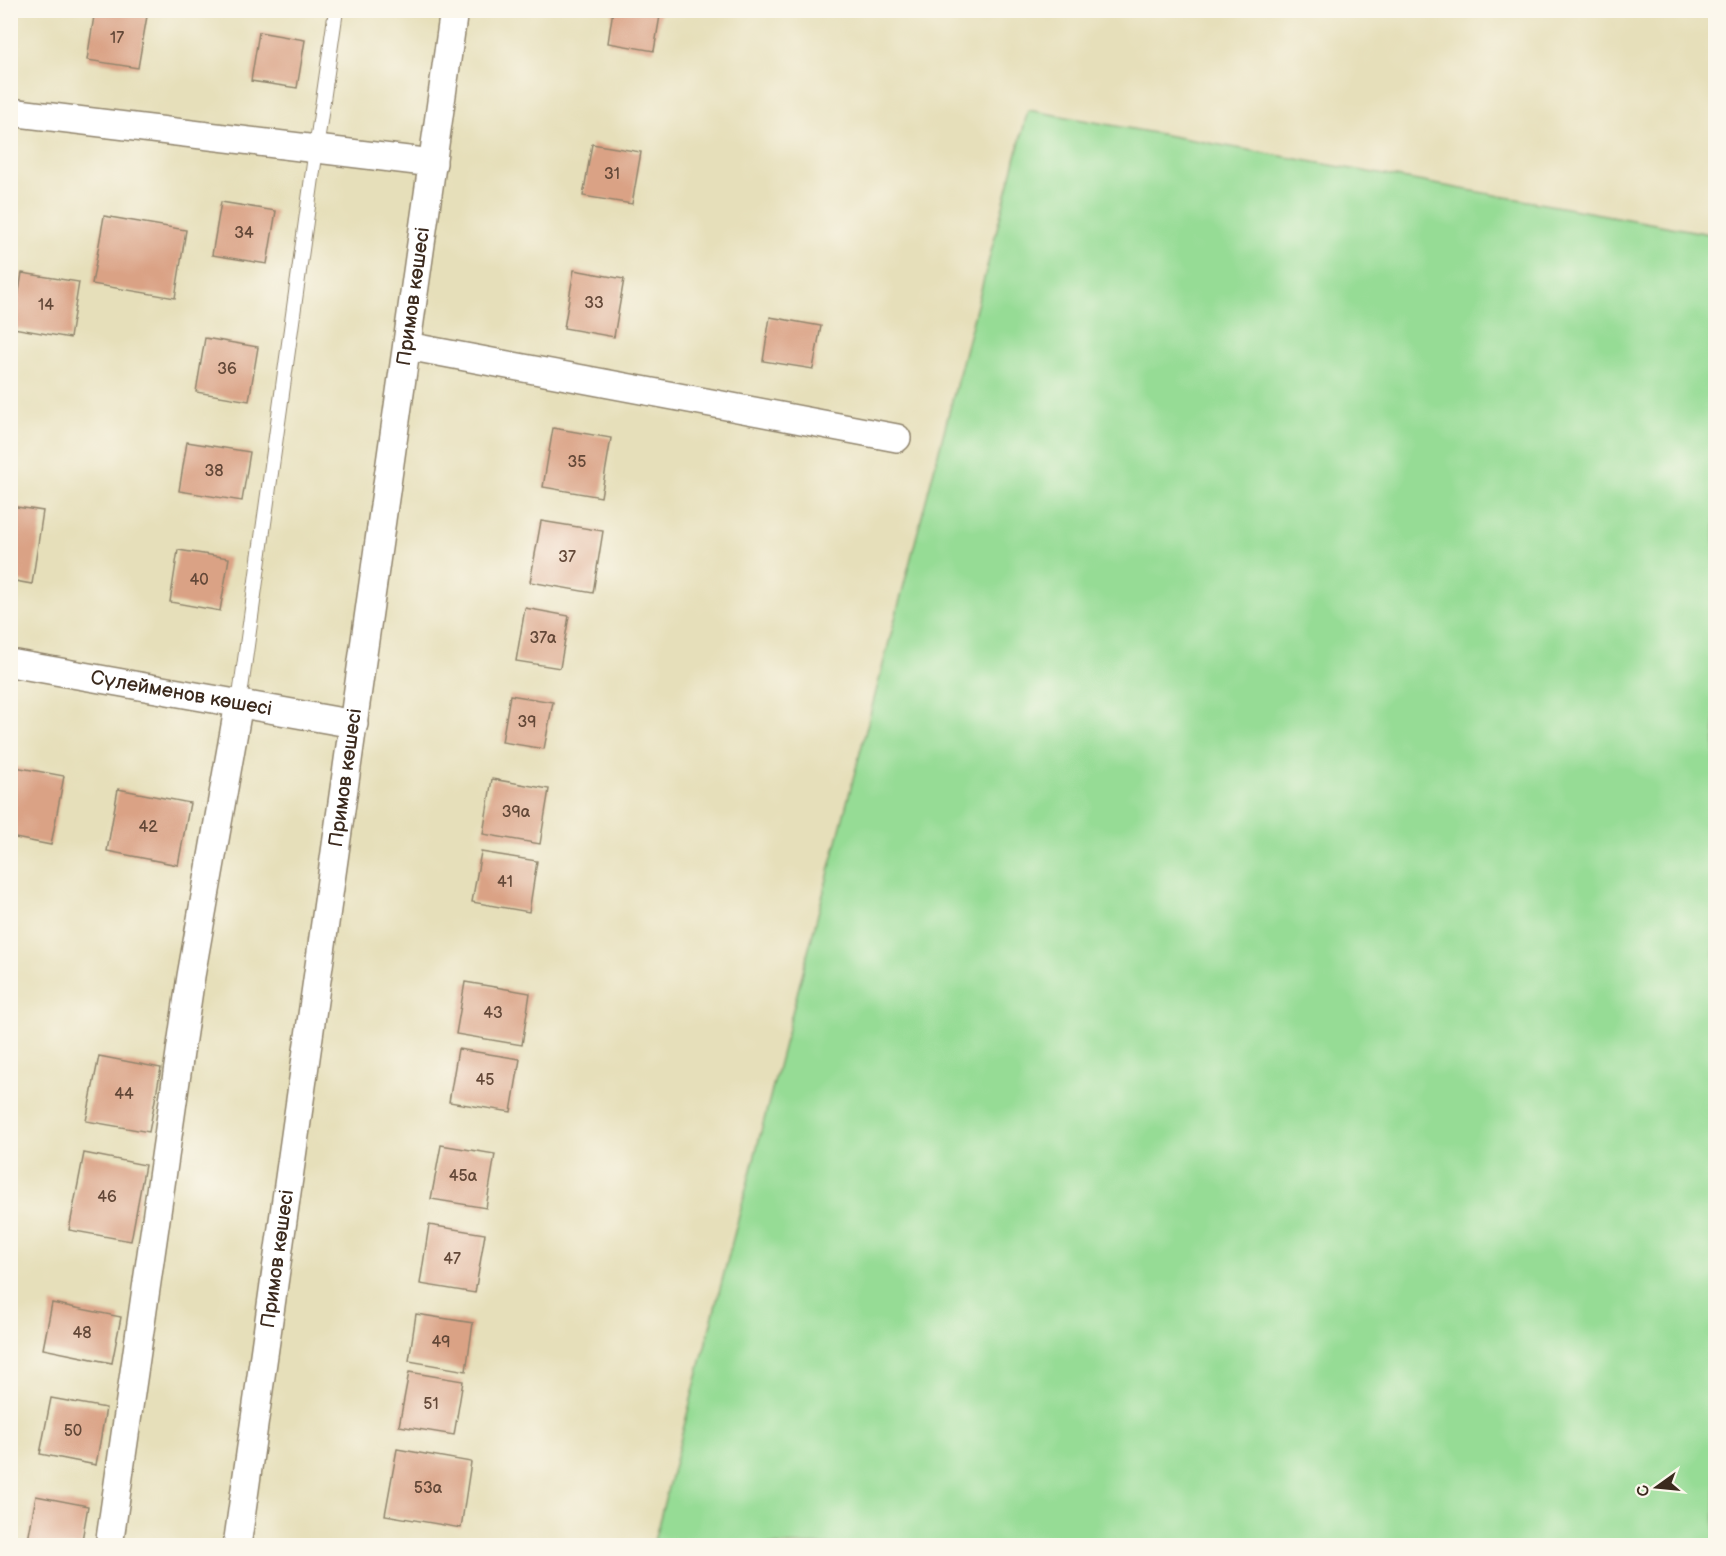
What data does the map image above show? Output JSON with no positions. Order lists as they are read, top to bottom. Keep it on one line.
{"streets":{"street":["Примов көшесі","Сүлейменов көшесі"]},"crossings":[["Примов көшесі","Сүлейменов көшесі"]],"house_numbers":["17","31","34","33","14","36","35","38","37","40","37а","39","39а","42","41","43","45","44","45а","46","47","48","49","51","50","53а"],"north":"left"}
